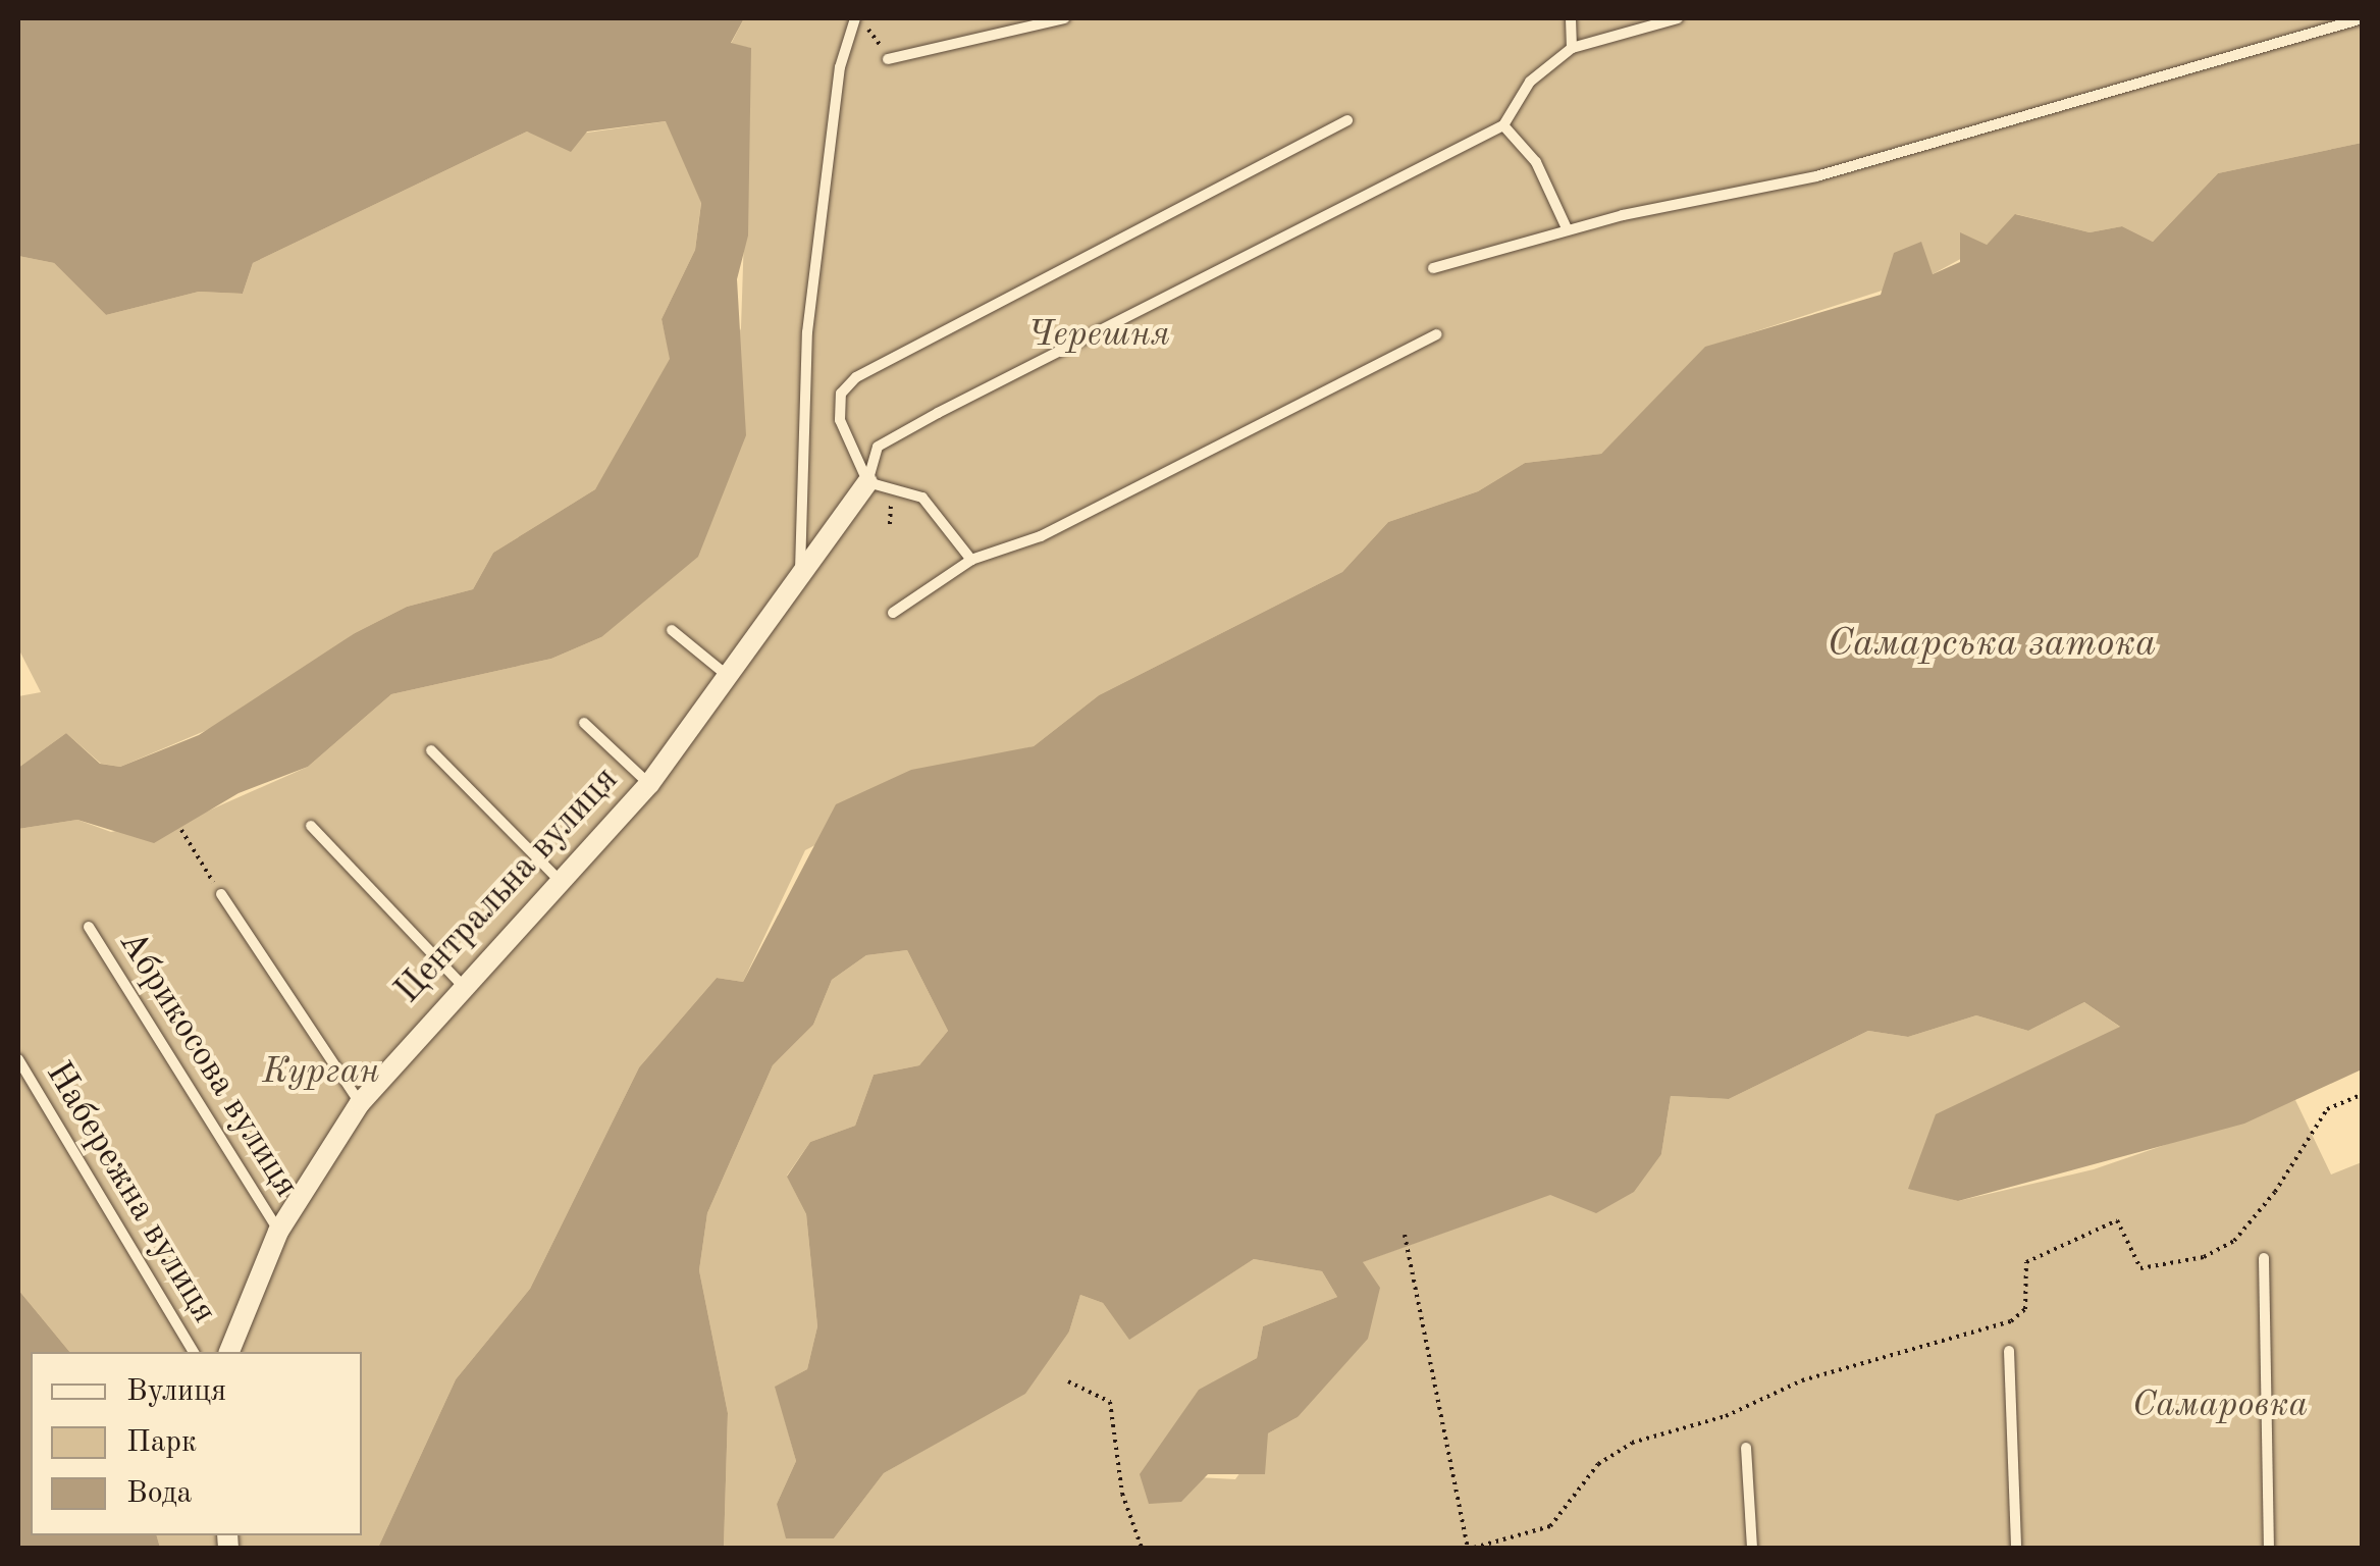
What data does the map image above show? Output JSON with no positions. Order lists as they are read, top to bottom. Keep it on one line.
{"streets":{"street":["Центральна вулиця"],"lane":["Абрикосова вулиця","Набережна вулиця"]},"crossings":[["Центральна вулиця","Абрикосова вулиця"]],"water":["Самарська затока"],"parks":["Черешня","Курган","Самаровка"],"legend":["Вулиця","Парк","Вода"]}
